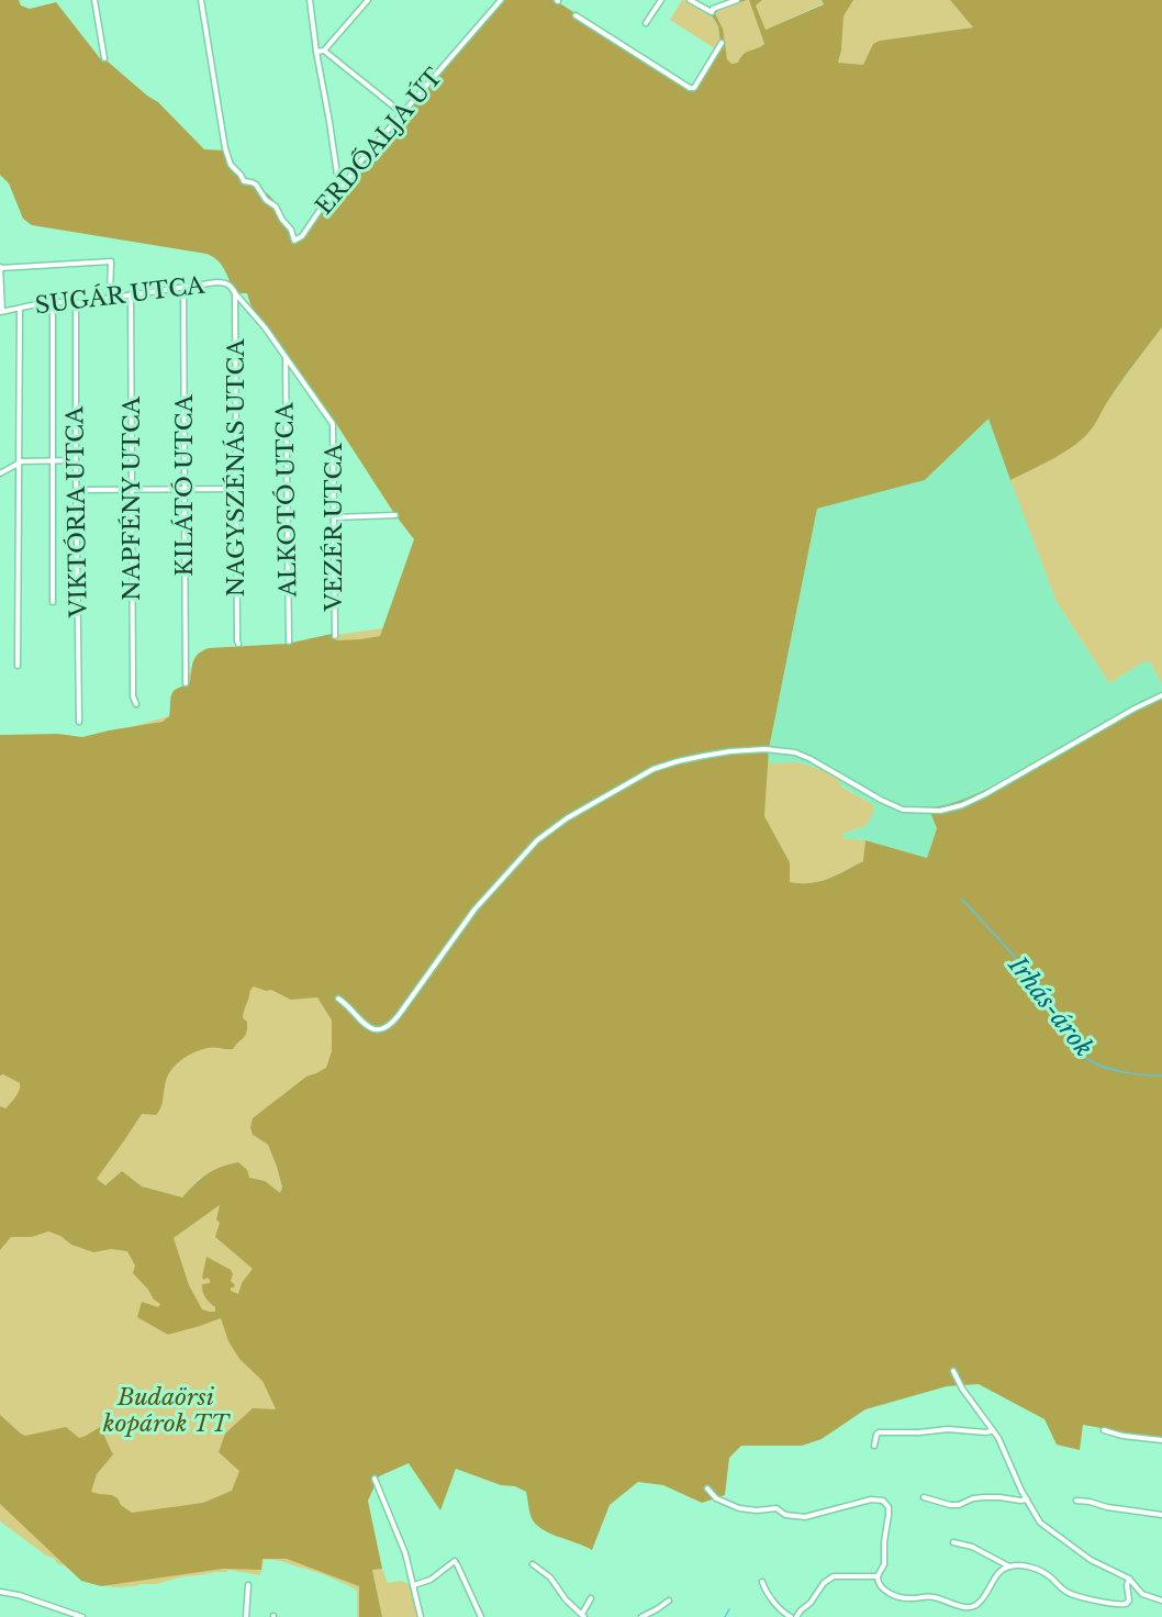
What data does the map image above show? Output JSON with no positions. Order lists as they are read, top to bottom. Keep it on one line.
{"streets":{"street":["ERDŐALJA ÚT","SUGÁR UTCA","NAGYSZÉNÁS UTCA","KILÁTÓ UTCA","NAPFÉNY UTCA","ALKOTÓ UTCA","VIKTÓRIA UTCA","VEZÉR UTCA"]},"crossings":[["SUGÁR UTCA","NAGYSZÉNÁS UTCA"],["SUGÁR UTCA","KILÁTÓ UTCA"],["SUGÁR UTCA","NAPFÉNY UTCA"],["SUGÁR UTCA","VIKTÓRIA UTCA"],["SUGÁR UTCA","VEZÉR UTCA"],["NAGYSZÉNÁS UTCA","VEZÉR UTCA"],["ALKOTÓ UTCA","VEZÉR UTCA"]],"water":["Irhás-árok"],"parks":["Budaörsi kopárok TT"]}
